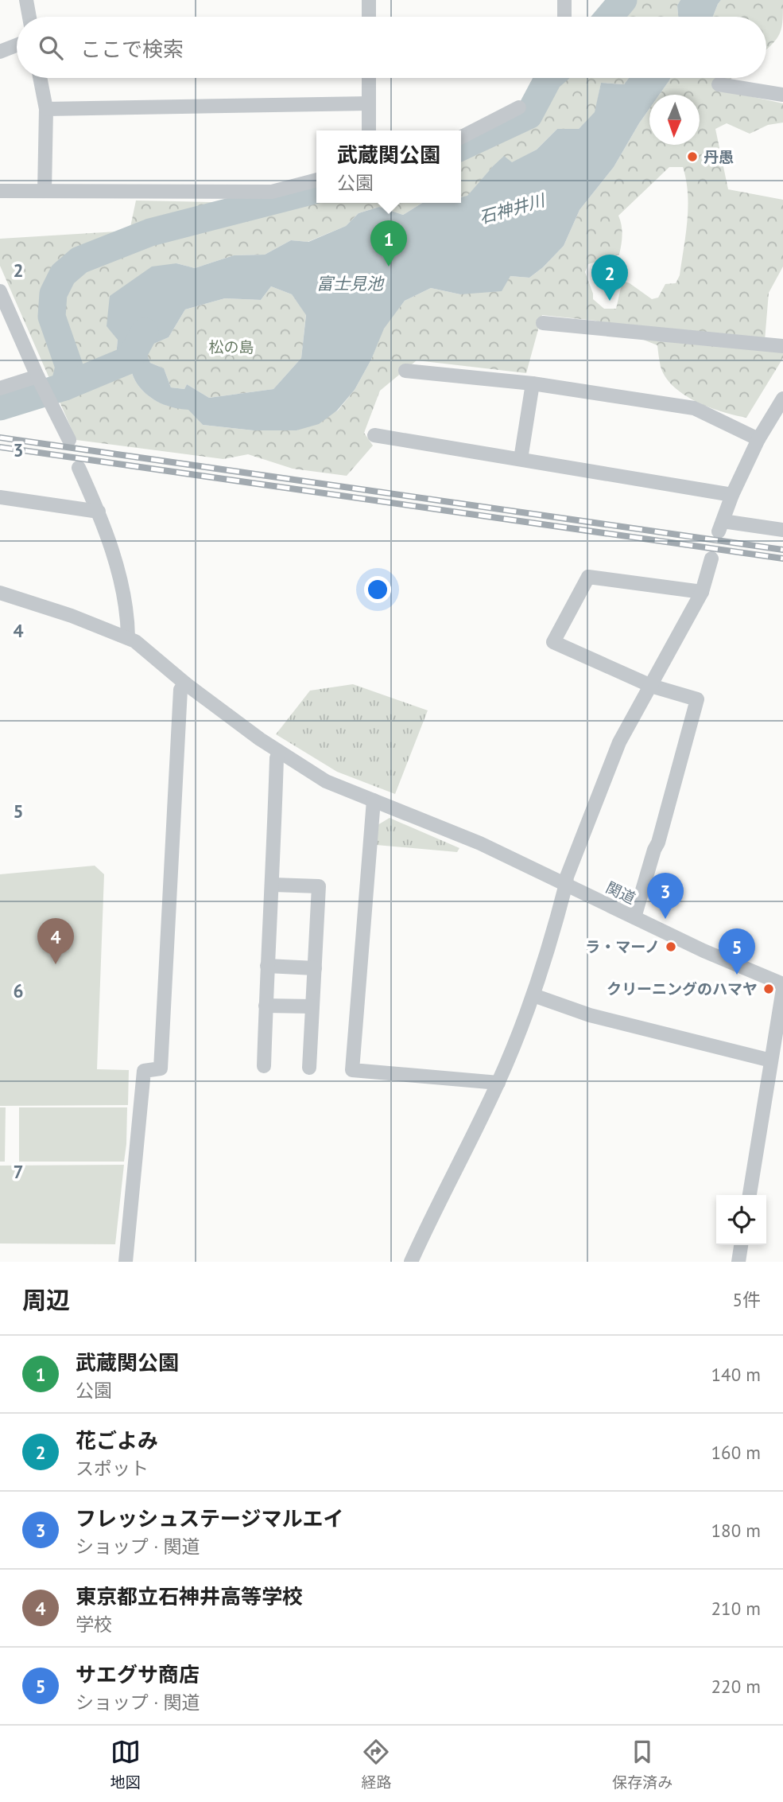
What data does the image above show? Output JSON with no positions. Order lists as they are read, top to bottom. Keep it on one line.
{"streets":{"street":["関道"]},"water":["石神井川","富士見池"],"parks":["松の島"],"places":["丹愚","ラ・マーノ","クリーニングのハマヤ"],"north":"bottom","page":{"search":"ここで検索","popup":["武蔵関公園","公園"],"pins":["1","2","3","4","5"],"heading":["周辺","5件"],"list":[{"mark":"1","name":"武蔵関公園","note":"公園","value":"140 m"},{"mark":"2","name":"花ごよみ","note":"スポット","value":"160 m"},{"mark":"3","name":"フレッシュステージマルエイ","note":"ショップ · 関道","value":"180 m"},{"mark":"4","name":"東京都立石神井高等学校","note":"学校","value":"210 m"},{"mark":"5","name":"サエグサ商店","note":"ショップ · 関道","value":"220 m"}],"nav":["地図","経路","保存済み"]},"grid":{"rows":["2","3","4","5","6","7"]}}
